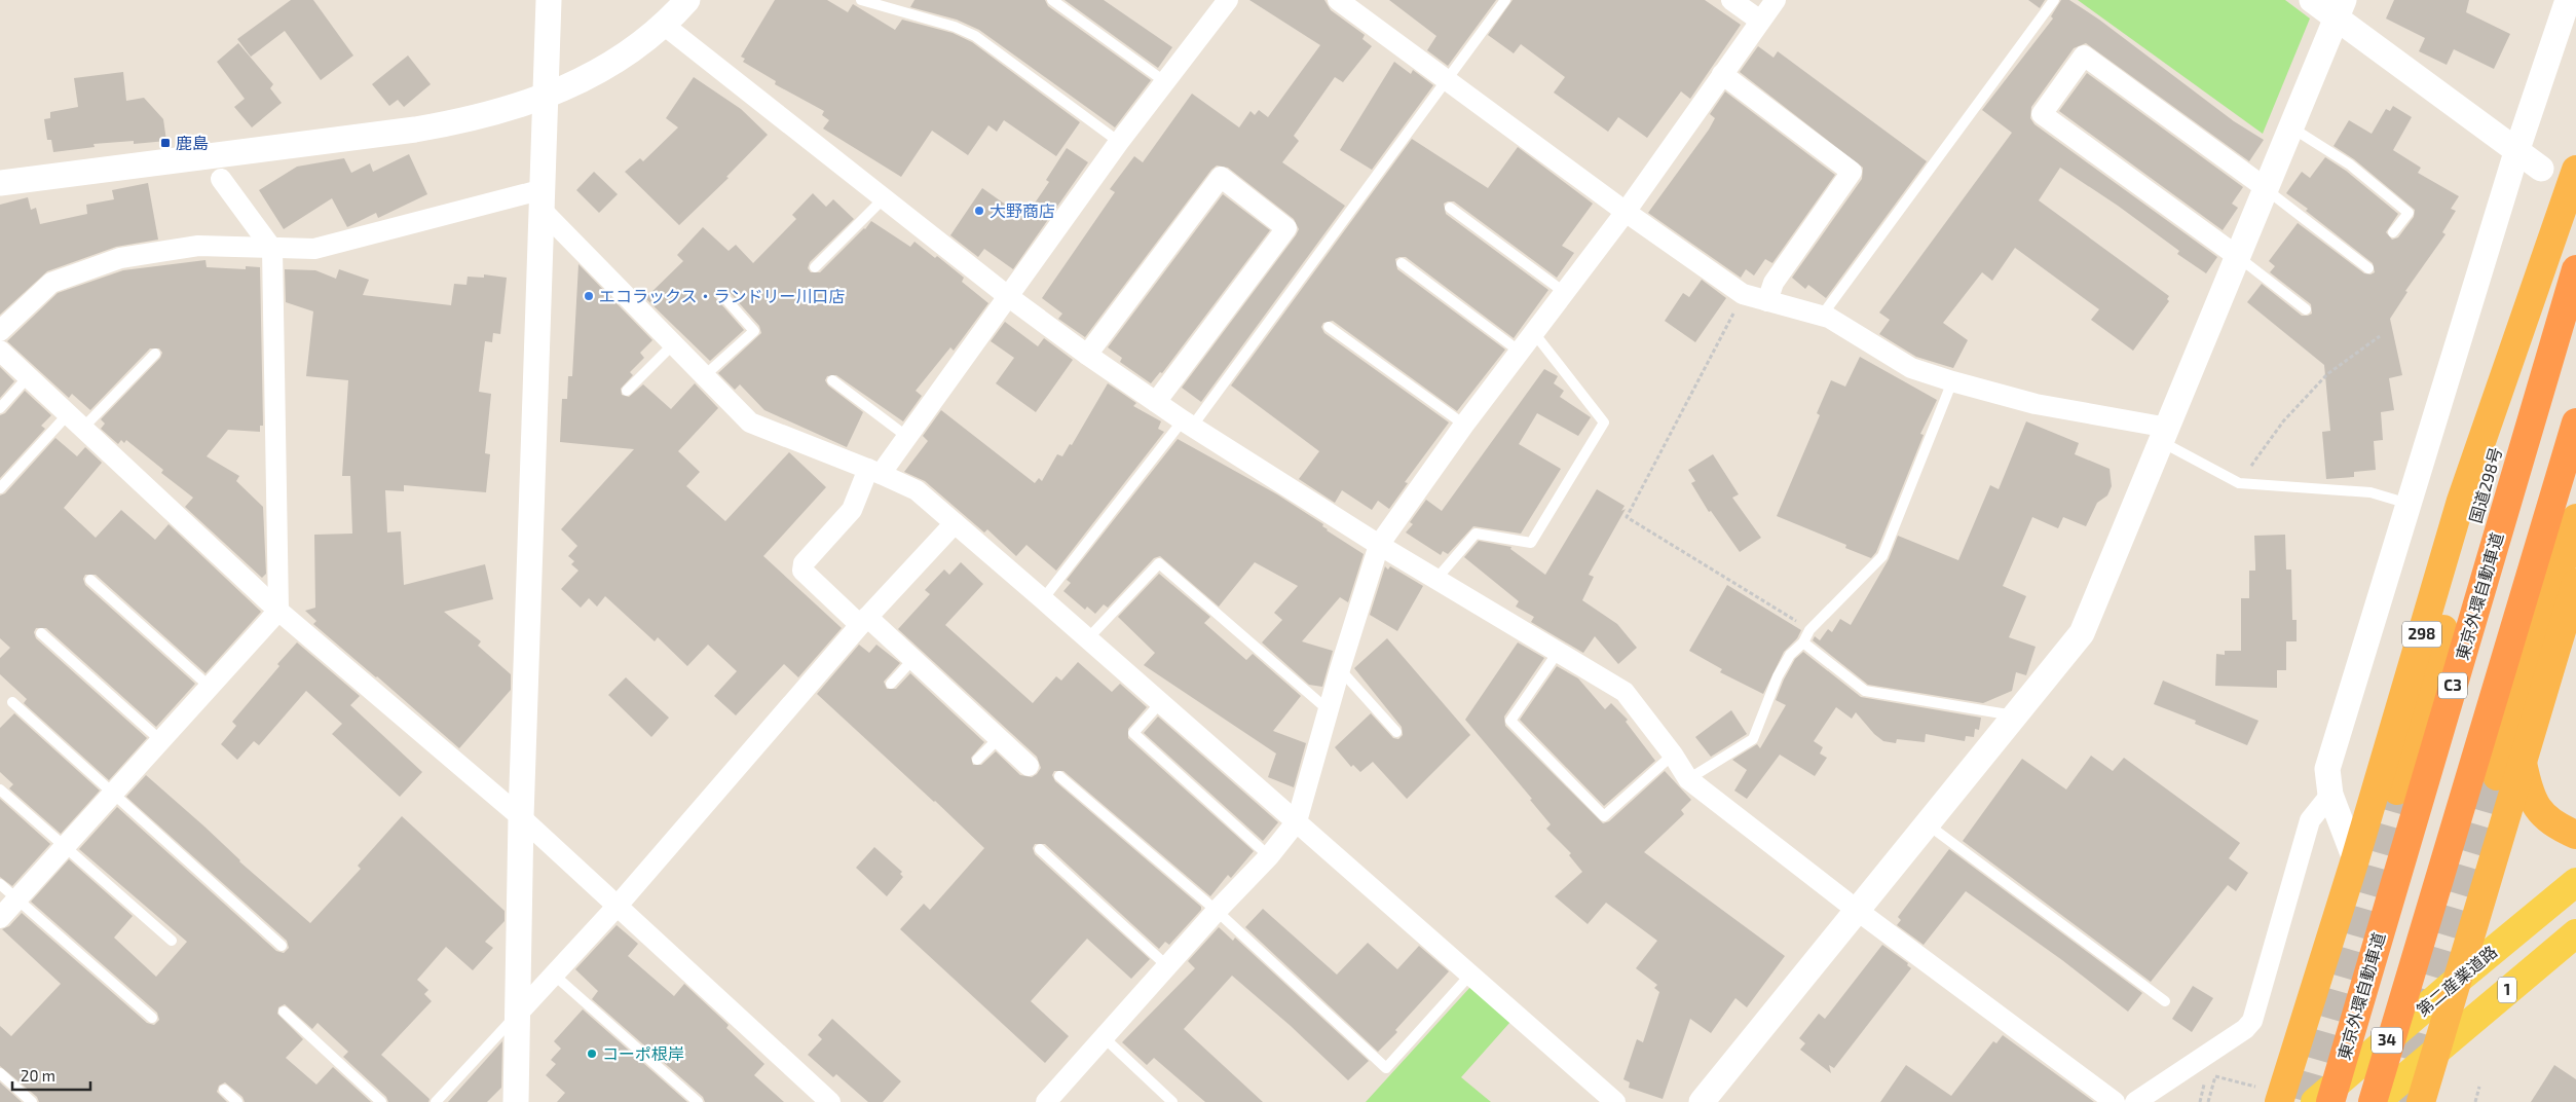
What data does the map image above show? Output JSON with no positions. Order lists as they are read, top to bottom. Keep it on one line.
{"streets":{"highway":["国道298号","東京外環自動車道","298","C3"],"main road":["第二産業道路","1","34"]},"crossings":[["1","34"]],"places":{"transit":["鹿島"],"other":["大野商店","エコラックス・ランドリー川口店","コーポ根岸"]},"scale_bar":"20 m"}
